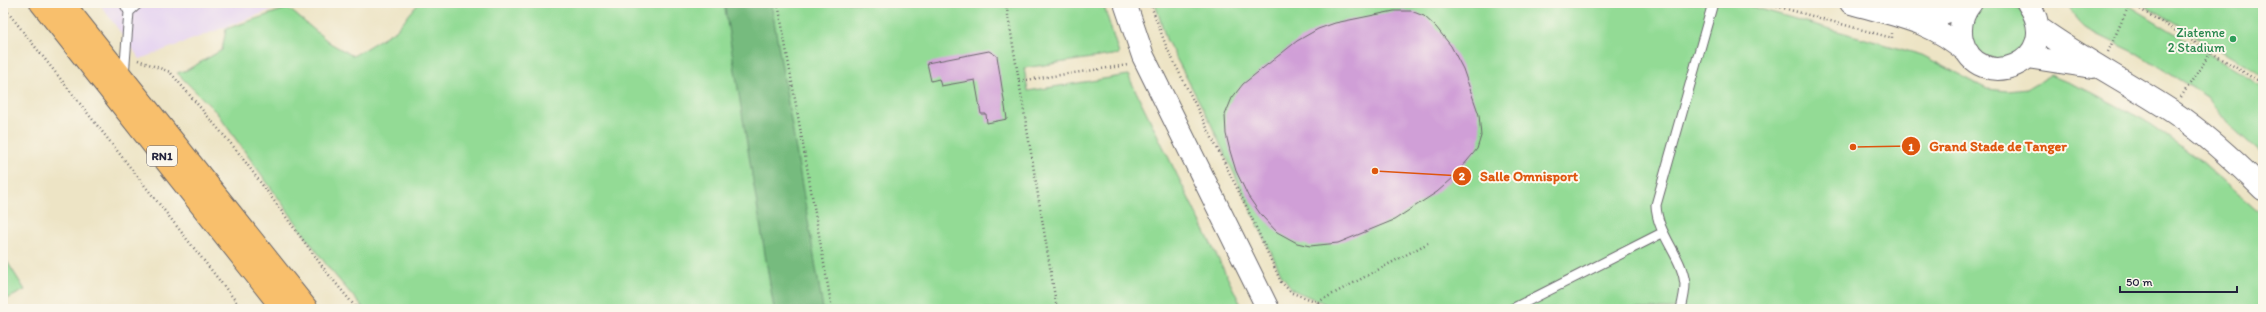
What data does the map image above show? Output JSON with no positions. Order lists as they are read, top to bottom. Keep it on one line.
{"streets":{"highway":["RN1"]},"places":["Ziatenne 2 Stadium","Grand Stade de Tanger","Salle Omnisport"],"scale_bar":"50 m"}
